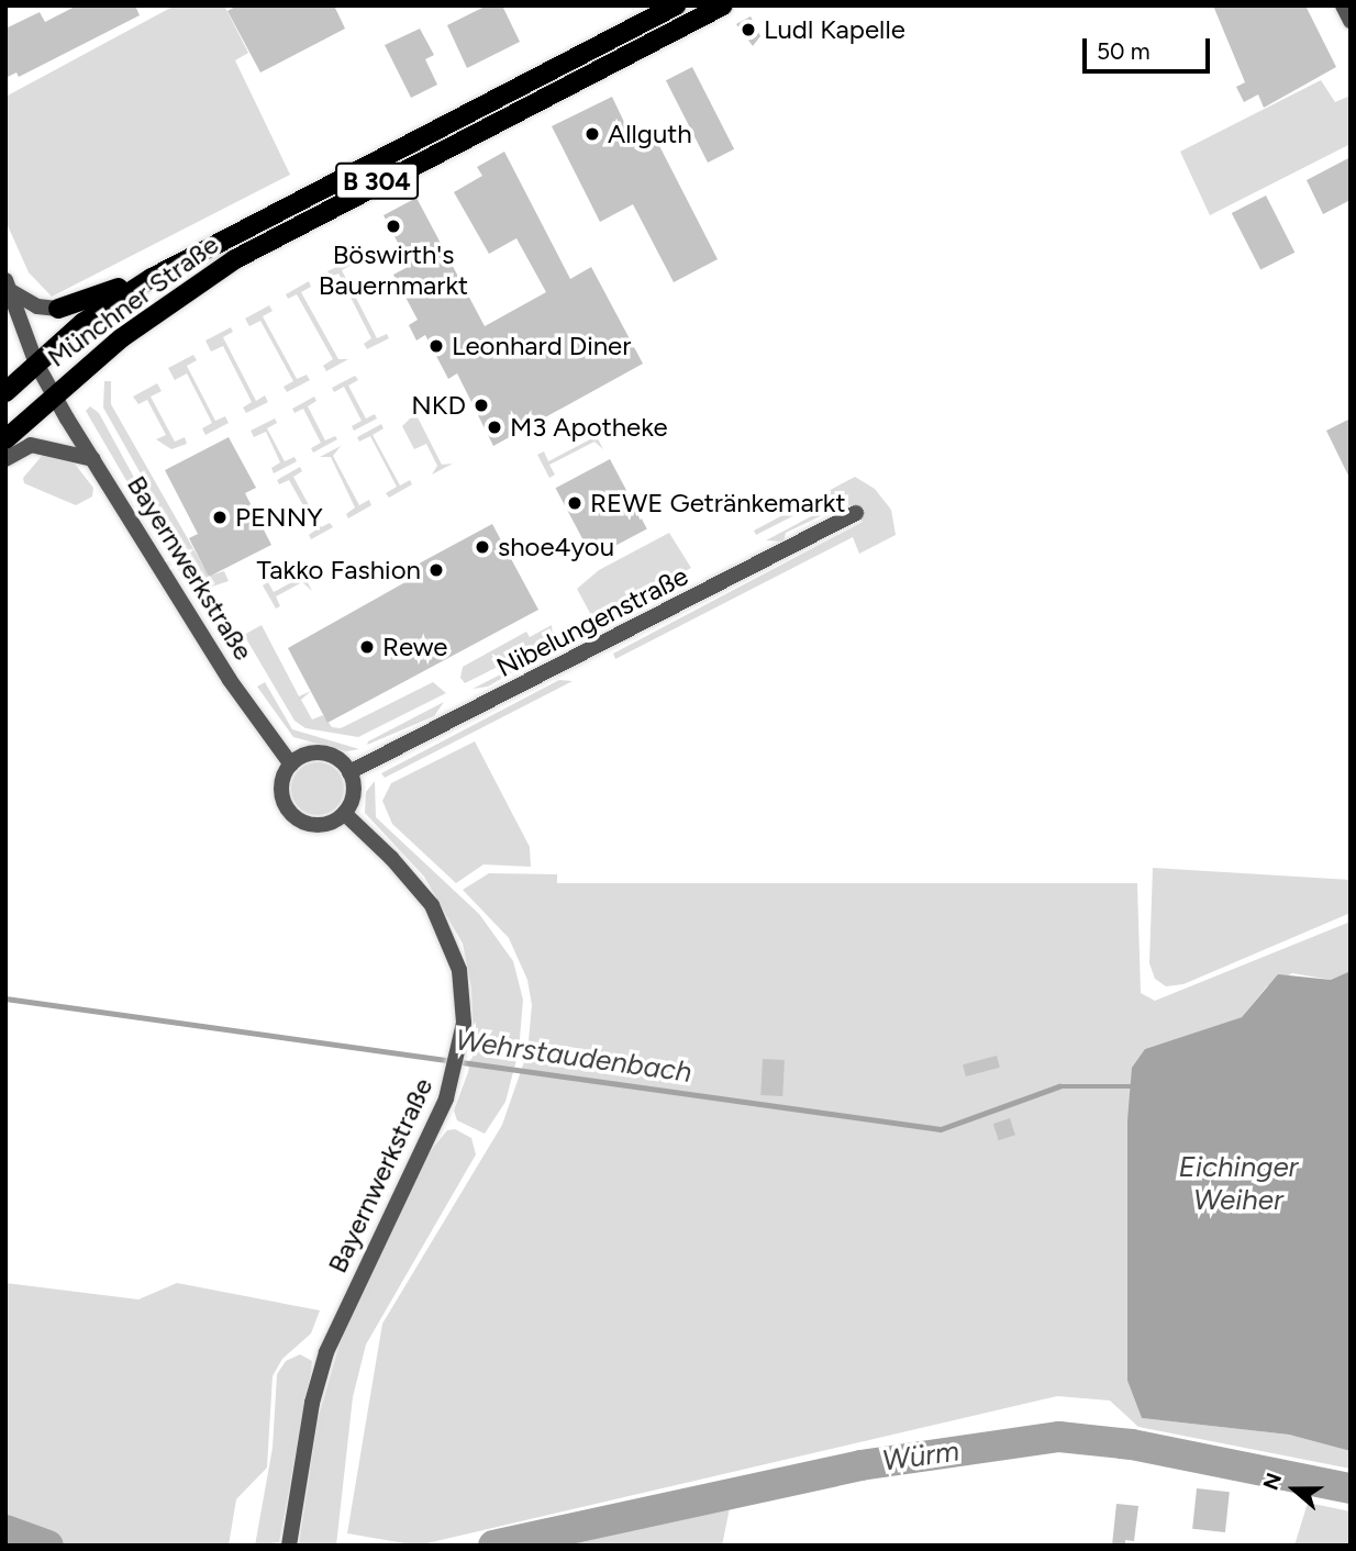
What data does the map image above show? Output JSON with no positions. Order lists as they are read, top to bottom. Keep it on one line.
{"streets":{"main road":["B 304","Münchner Straße"],"street":["Bayernwerkstraße","Nibelungenstraße"]},"crossings":[["B 304","Münchner Straße"],["B 304","Bayernwerkstraße"],["Münchner Straße","Bayernwerkstraße"],["Bayernwerkstraße","Nibelungenstraße"]],"water":["Wehrstaudenbach","Eichinger Weiher","Würm"],"places":["Ludl Kapelle","Allguth","Böswirth's Bauernmarkt","Leonhard Diner","NKD","M3 Apotheke","REWE Getränkemarkt","PENNY","shoe4you","Takko Fashion","Rewe"],"scale_bar":"50 m","north":"left"}
